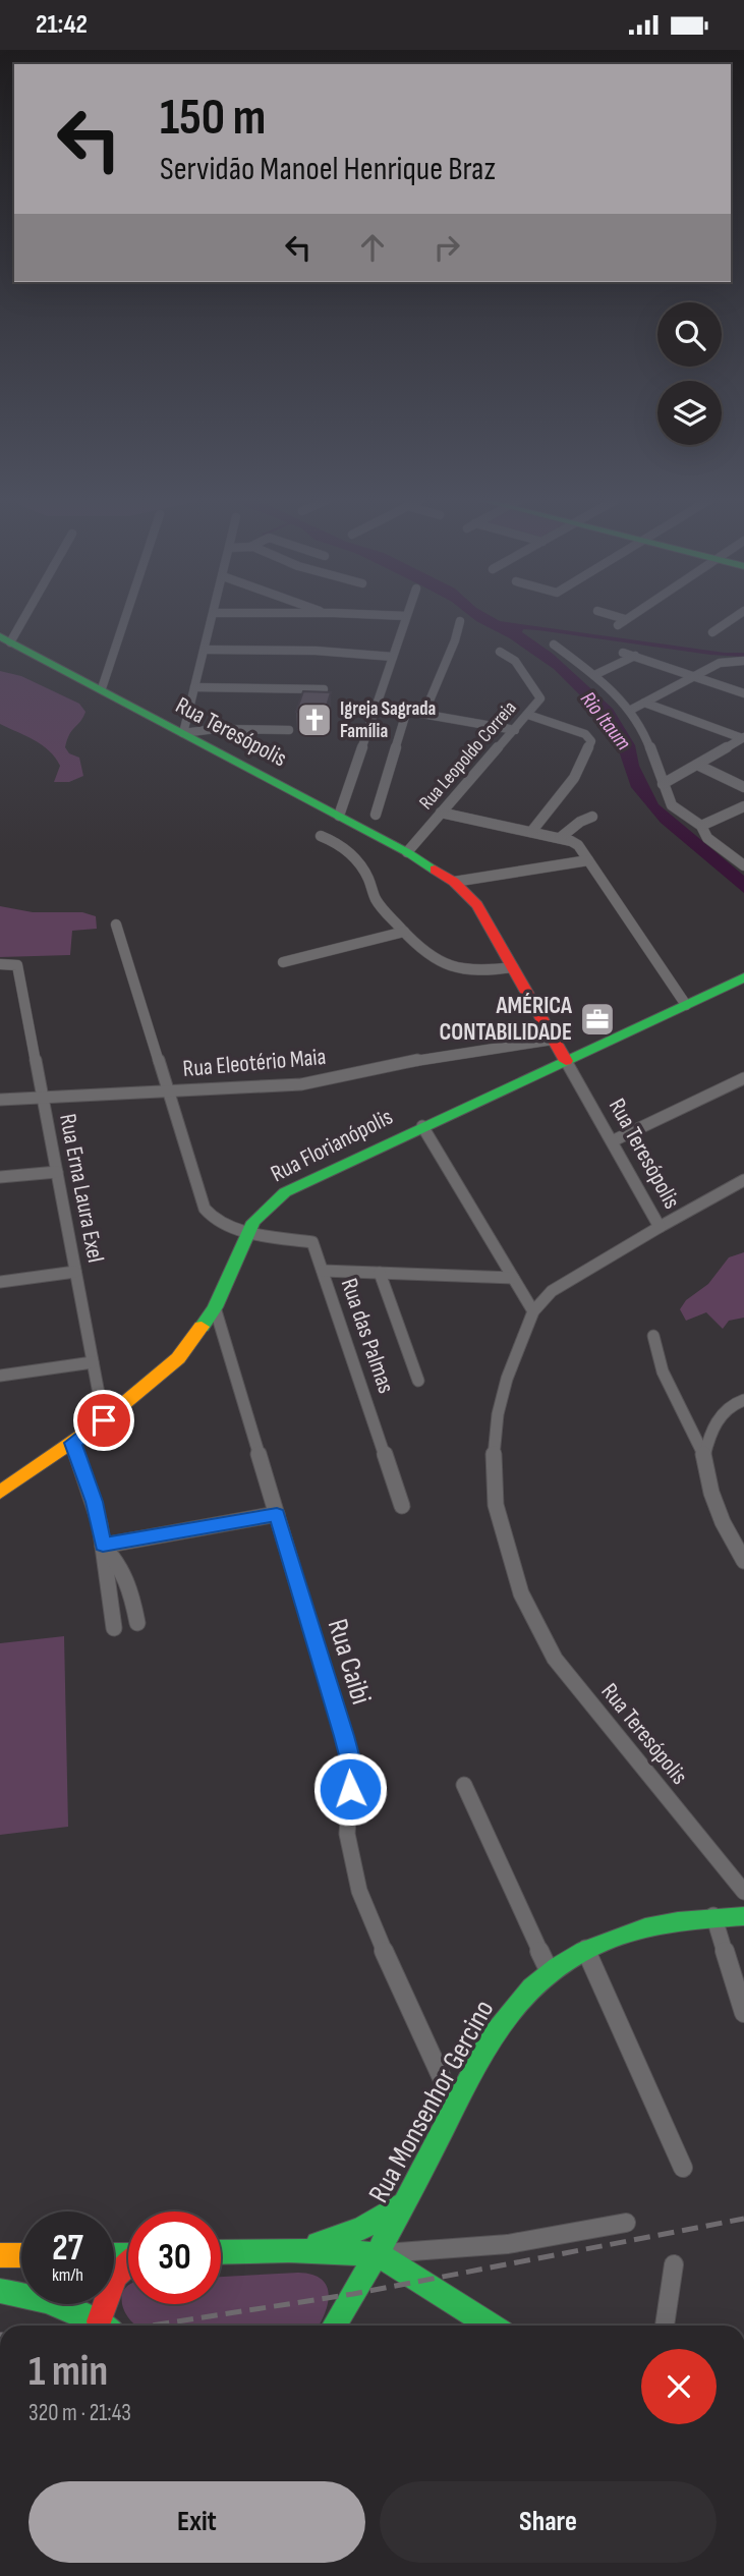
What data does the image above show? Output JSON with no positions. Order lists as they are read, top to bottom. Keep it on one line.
{"streets":{"main road":["Rua Teresópolis","Rua Florianópolis","Rua Monsenhor Gercino"],"street":["Rua Leopoldo Correia","Rua Eleotério Maia","Rua Erna Laura Exel","Rua das Palmas","Rua Caibi"]},"crossings":[["Rua Teresópolis","Rua Leopoldo Correia"],["Rua Teresópolis","Rua Eleotério Maia"],["Rua Teresópolis","Rua Florianópolis"],["Rua Eleotério Maia","Rua Erna Laura Exel"],["Rua Florianópolis","Rua Erna Laura Exel"],["Rua Florianópolis","Rua das Palmas"],["Rua Florianópolis","Rua Caibi"],["Rua Caibi","Rua Monsenhor Gercino"]],"water":["Rio Itaum"],"places":{"church":["Igreja Sagrada Família"],"office":["AMÉRICA CONTABILIDADE"]},"page":{"status":"21:42","turn":["150 m","Servidão Manoel Henrique Braz"],"speed":"27 km/h","limit":"30","heading":["1 min","320 m · 21:43"],"buttons":["Exit","Share"]}}
